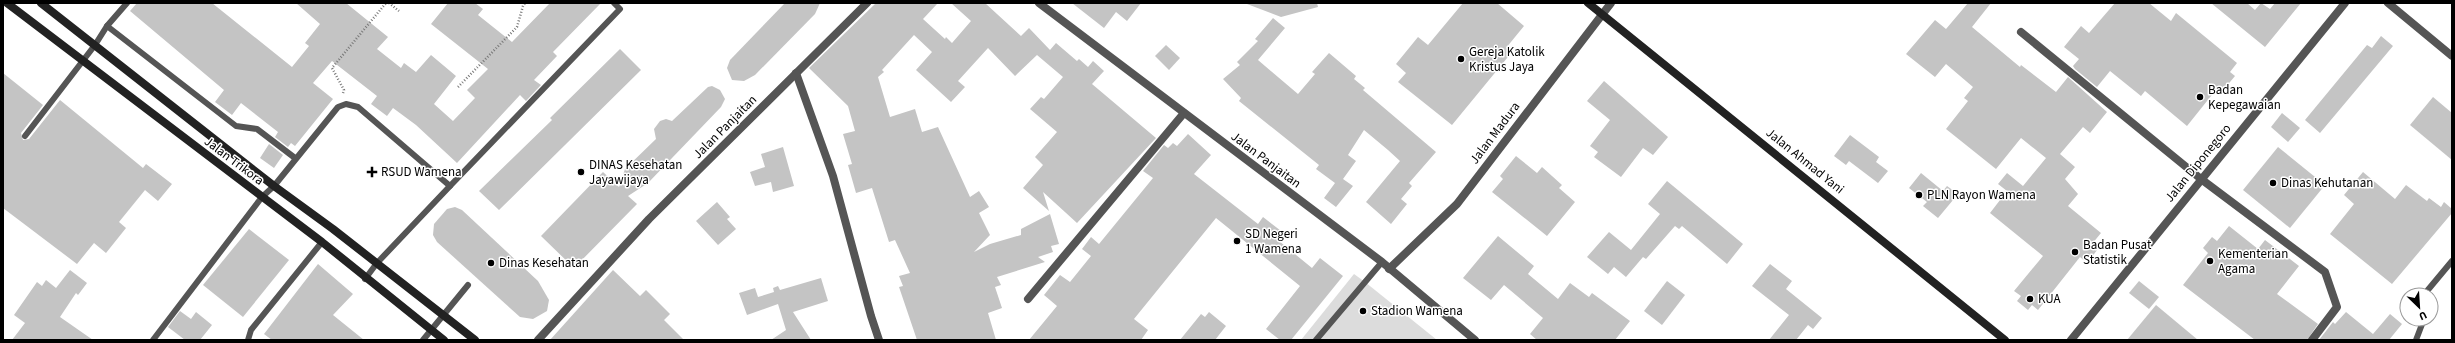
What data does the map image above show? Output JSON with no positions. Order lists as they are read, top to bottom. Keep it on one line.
{"streets":{"main road":["Jalan Trikora","Jalan Ahmad Yani"],"street":["Jalan Panjaitan","Jalan Madura","Jalan Diponegoro"]},"crossings":[["Jalan Panjaitan","Jalan Madura"],["Jalan Madura","Jalan Ahmad Yani"]],"places":{"other":["Gereja Katolik Kristus Jaya","Badan Kepegawaian","DINAS Kesehatan Jayawijaya","Dinas Kehutanan","PLN Rayon Wamena","SD Negeri 1 Wamena","Badan Pusat Statistik","Kementerian Agama","Dinas Kesehatan","KUA","Stadion Wamena"],"health":["RSUD Wamena"]},"north":"bottom right"}
